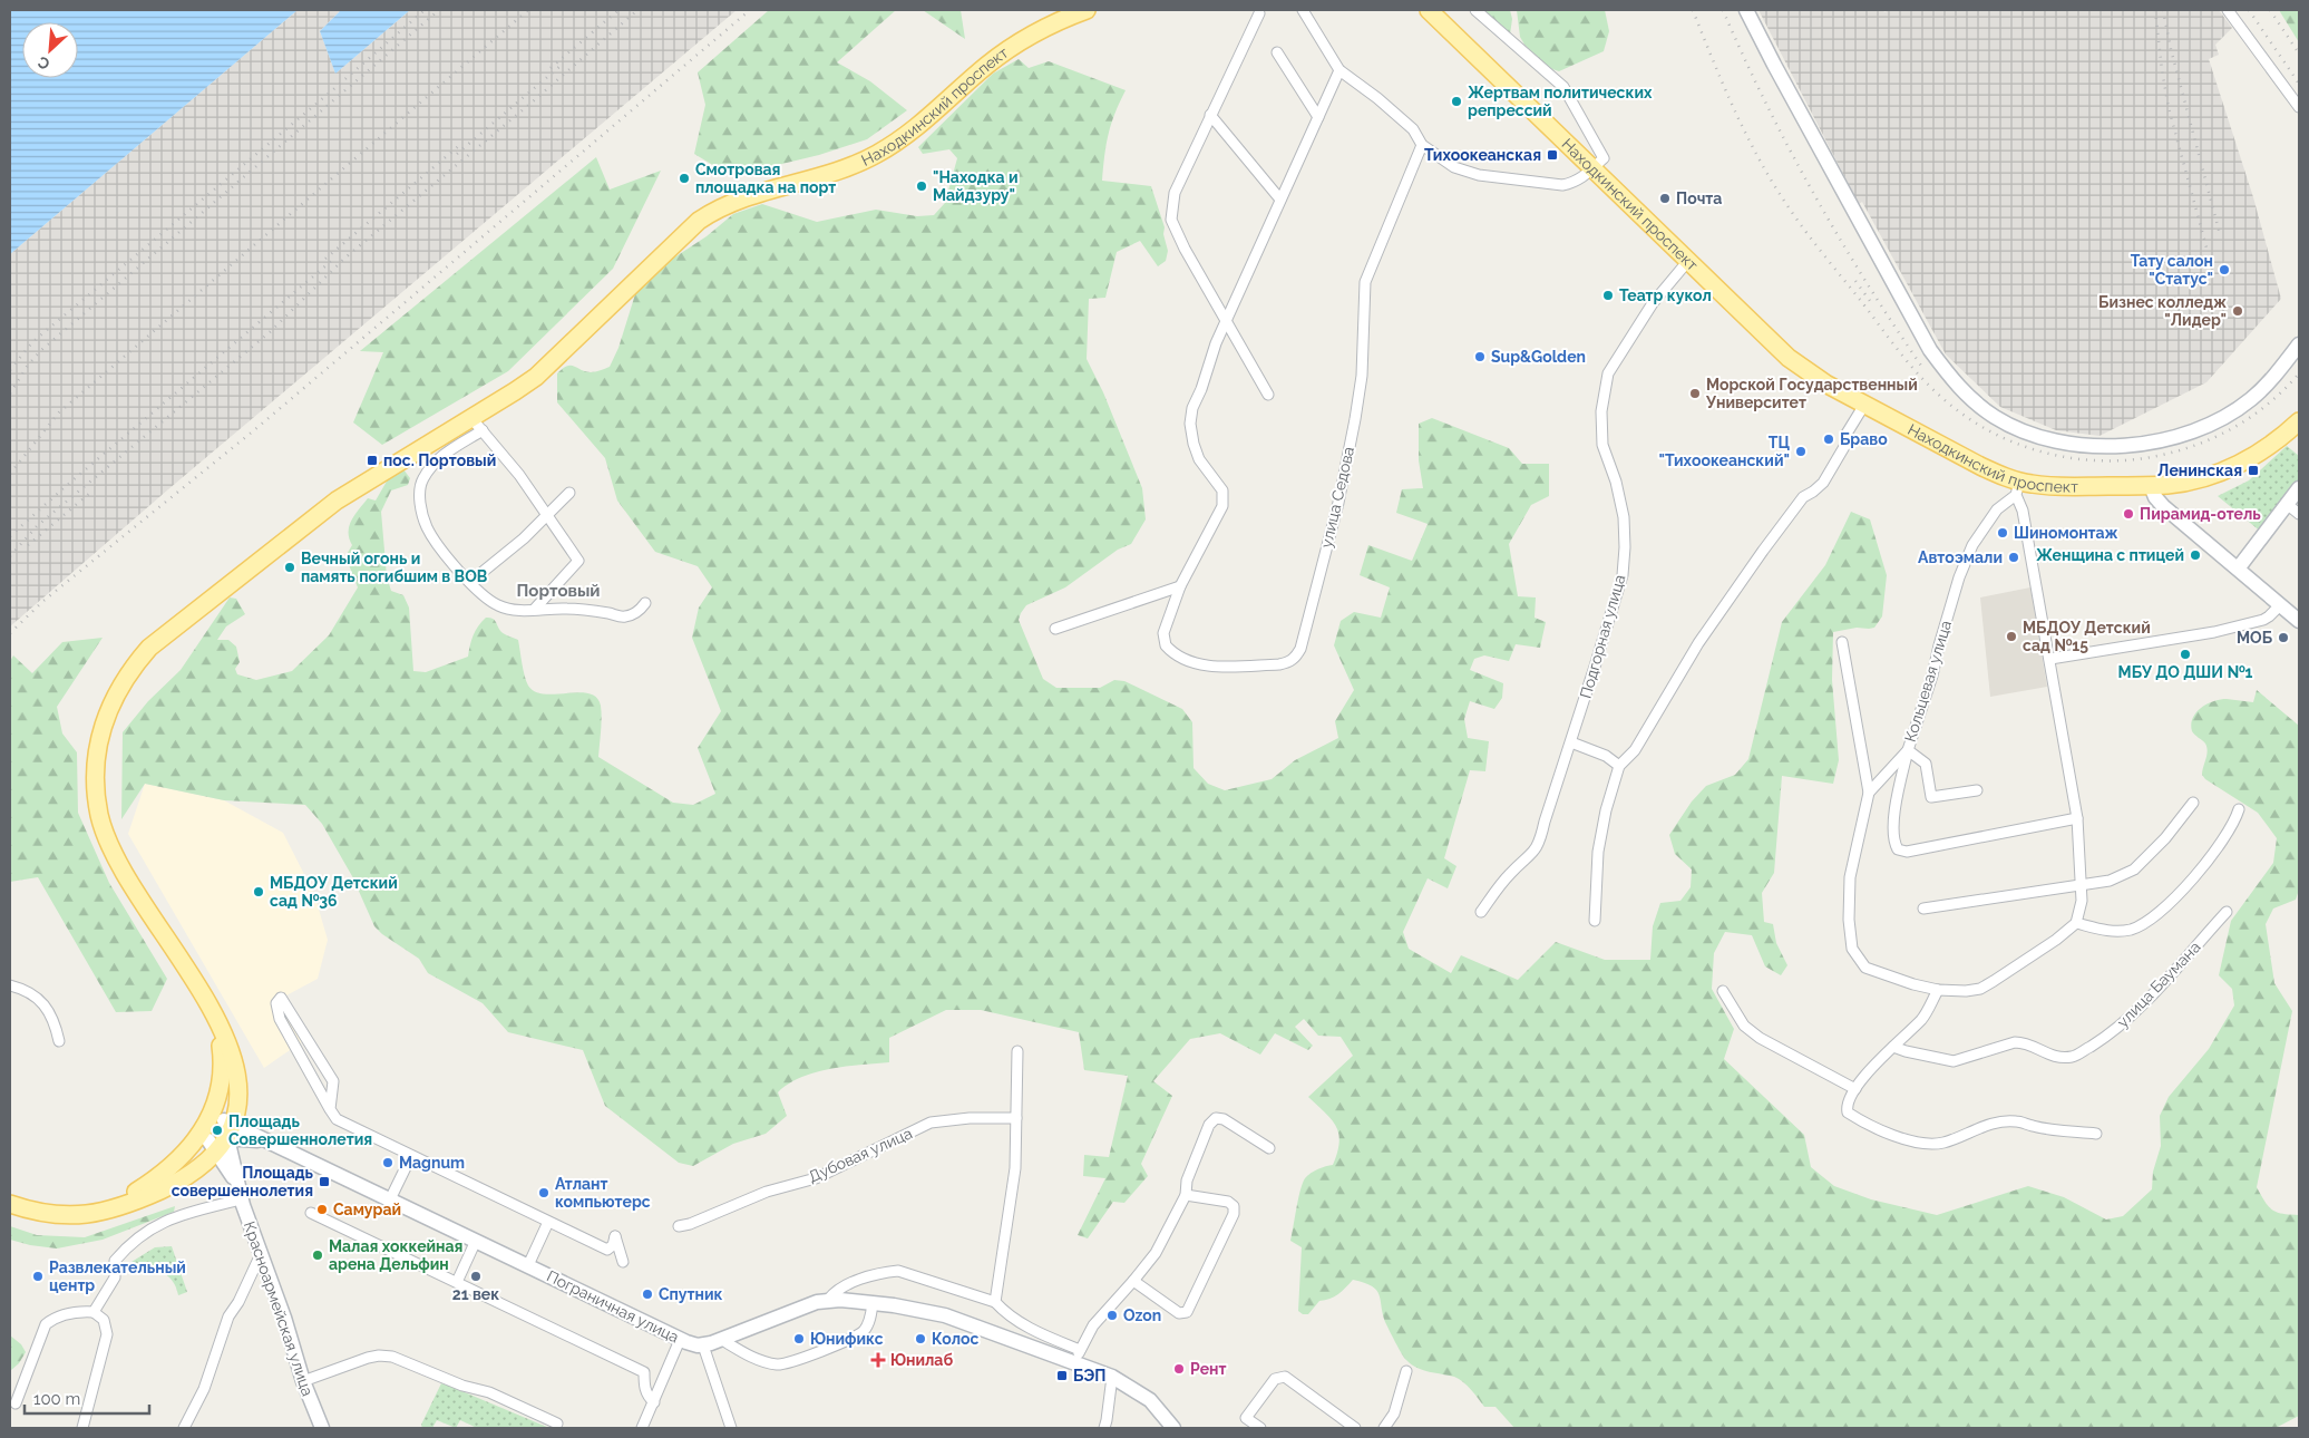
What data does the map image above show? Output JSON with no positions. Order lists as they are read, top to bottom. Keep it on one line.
{"streets":{"main road":["Находкинский проспект","Пограничная улица","Красноармейская улица"],"street":["улица Седова","Подгорная улица","Кольцевая улица","улица Баумана","Дубовая улица"]},"crossings":[["Находкинский проспект","Подгорная улица"],["Находкинский проспект","Кольцевая улица"],["Пограничная улица","Красноармейская улица"]],"districts":["Портовый"],"places":{"other":["Жертвам политических репрессий","Смотровая площадка на порт","\"Находка и Майдзуру\"","Почта","Тату салон \"Статус\"","Театр кукол","Бизнес колледж \"Лидер\"","Sup&Golden","Морской Государственный Университет","Браво","ТЦ \"Тихоокеанский\"","Пирамид-отель","Шиномонтаж","Женщина с птицей","Автоэмали","Вечный огонь и память погибшим в ВОВ","МБДОУ Детский сад №15","МОБ","МБУ ДО ДШИ №1","МБДОУ Детский сад №36","Площадь Совершеннолетия","Magnum","Атлант компьютерс","Самурай","Малая хоккейная арена Дельфин","Развлекательный центр","21 век","Спутник","Ozon","Юнификс","Колос","Рент"],"transit":["Тихоокеанская","пос. Портовый","Ленинская","Площадь совершеннолетия","БЭП"],"health":["Юнилаб"]},"scale_bar":"100 m","north":"bottom left"}
